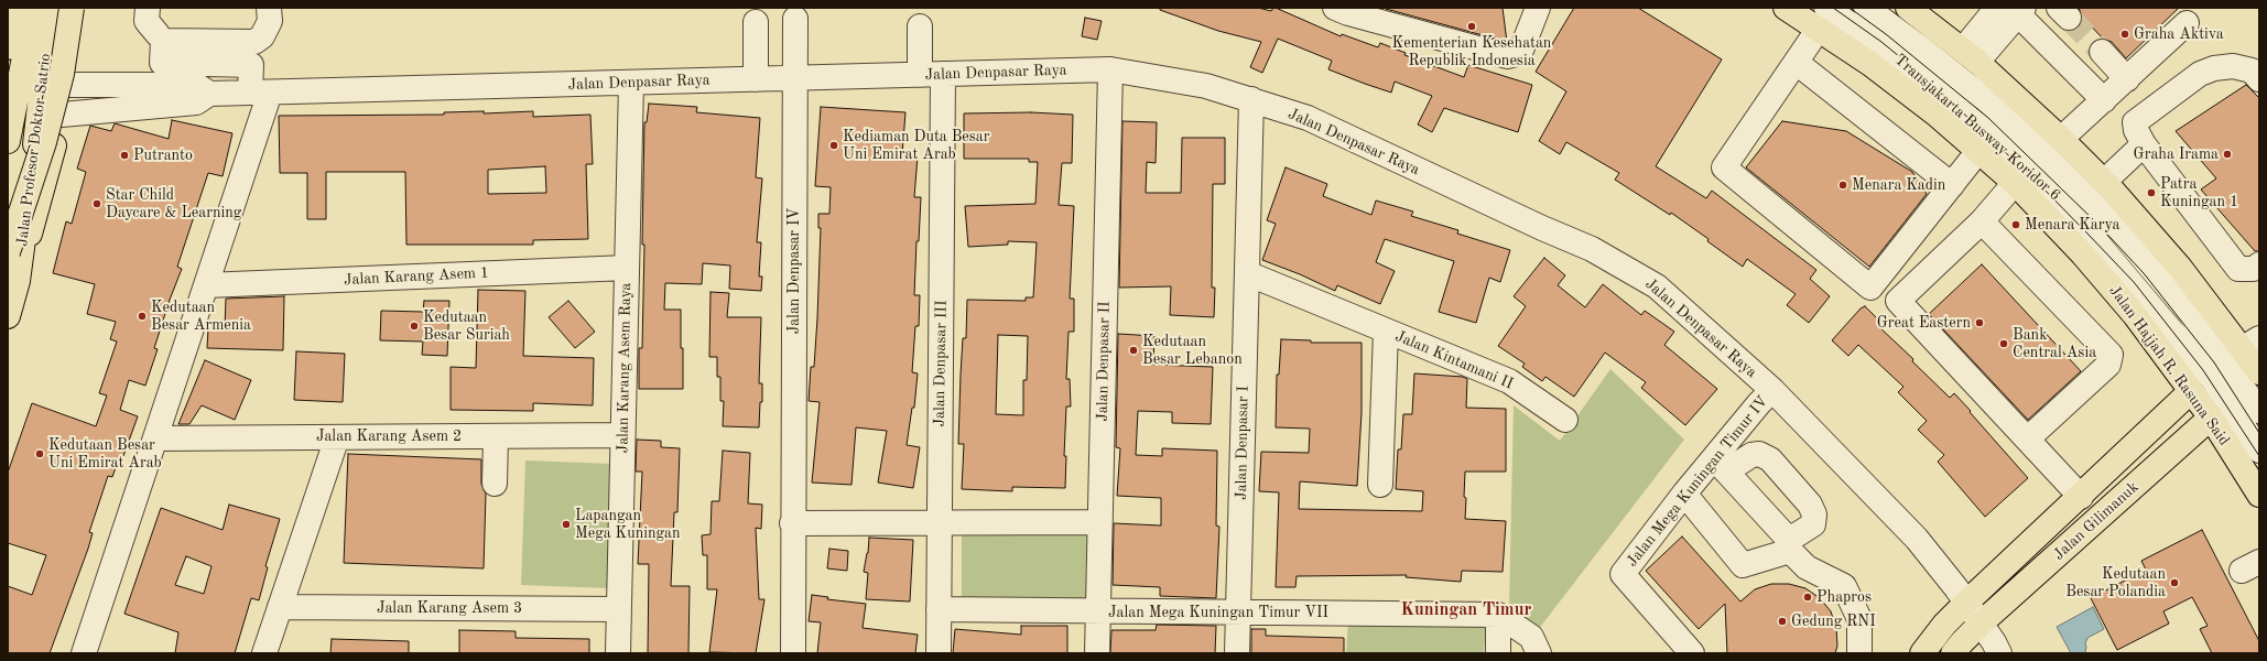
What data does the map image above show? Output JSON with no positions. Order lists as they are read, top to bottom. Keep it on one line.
{"streets":{"main road":["Jalan Profesor Doktor Satrio","Jalan Hajjah R. Rasuna Said","Jalan Gilimanuk"],"street":["Jalan Denpasar Raya","Transjakarta Busway Koridor 6","Jalan Denpasar IV","Jalan Karang Asem 1","Jalan Kintamani II","Jalan Denpasar II","Jalan Denpasar III","Jalan Karang Asem Raya","Jalan Karang Asem 2","Jalan Denpasar I","Jalan Mega Kuningan Timur IV","Jalan Karang Asem 3","Jalan Mega Kuningan Timur VII"]},"crossings":[["Jalan Denpasar Raya","Jalan Denpasar IV"],["Jalan Denpasar Raya","Jalan Denpasar II"],["Jalan Denpasar Raya","Jalan Denpasar III"],["Jalan Denpasar Raya","Jalan Karang Asem Raya"],["Jalan Denpasar Raya","Jalan Denpasar I"],["Jalan Denpasar Raya","Jalan Mega Kuningan Timur IV"],["Jalan Denpasar Raya","Jalan Gilimanuk"],["Transjakarta Busway Koridor 6","Jalan Hajjah R. Rasuna Said"],["Jalan Karang Asem 1","Jalan Karang Asem Raya"],["Jalan Kintamani II","Jalan Denpasar I"],["Jalan Denpasar II","Jalan Mega Kuningan Timur VII"],["Jalan Denpasar III","Jalan Mega Kuningan Timur VII"],["Jalan Hajjah R. Rasuna Said","Jalan Gilimanuk"],["Jalan Karang Asem Raya","Jalan Karang Asem 2"],["Jalan Karang Asem Raya","Jalan Karang Asem 3"],["Jalan Denpasar I","Jalan Mega Kuningan Timur VII"]],"districts":["Kuningan Timur"],"places":["Kementerian Kesehatan Republik Indonesia","Graha Aktiva","Kediaman Duta Besar Uni Emirat Arab","Graha Irama","Putranto","Menara Kadin","Patra Kuningan 1","Star Child Daycare & Learning","Menara Karya","Kedutaan Besar Armenia","Great Eastern","Kedutaan Besar Suriah","Bank Central Asia","Kedutaan Besar Lebanon","Kedutaan Besar Uni Emirat Arab","Lapangan Mega Kuningan","Kedutaan Besar Polandia","Phapros","Gedung RNI"]}
